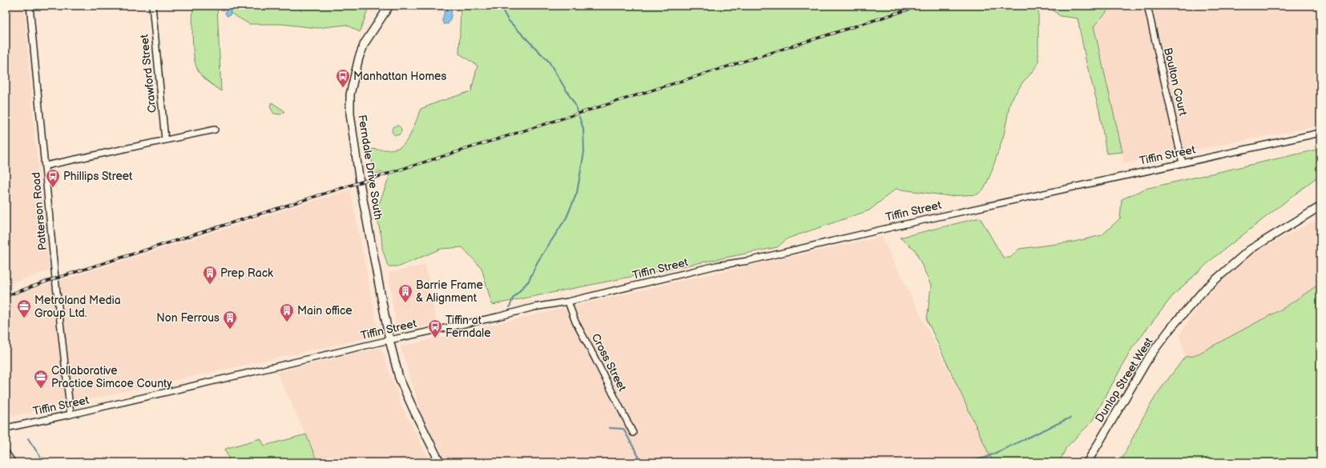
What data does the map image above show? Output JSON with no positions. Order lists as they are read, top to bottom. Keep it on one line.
{"streets":{"main road":["Ferndale Drive South","Dunlop Street West"],"street":["Crawford Street","Boulton Court","Tiffin Street","Patterson Road","Cross Street"]},"crossings":[["Boulton Court","Tiffin Street"],["Tiffin Street","Ferndale Drive South"],["Tiffin Street","Patterson Road"],["Tiffin Street","Cross Street"]],"places":{"bus stop":["Manhattan Homes","Phillips Street","Tiffin at Ferndale"],"building":["Prep Rack","Barrie Frame & Alignment","Main office","Non Ferrous"],"office":["Metroland Media Group Ltd.","Collaborative Practice Simcoe County"]}}
